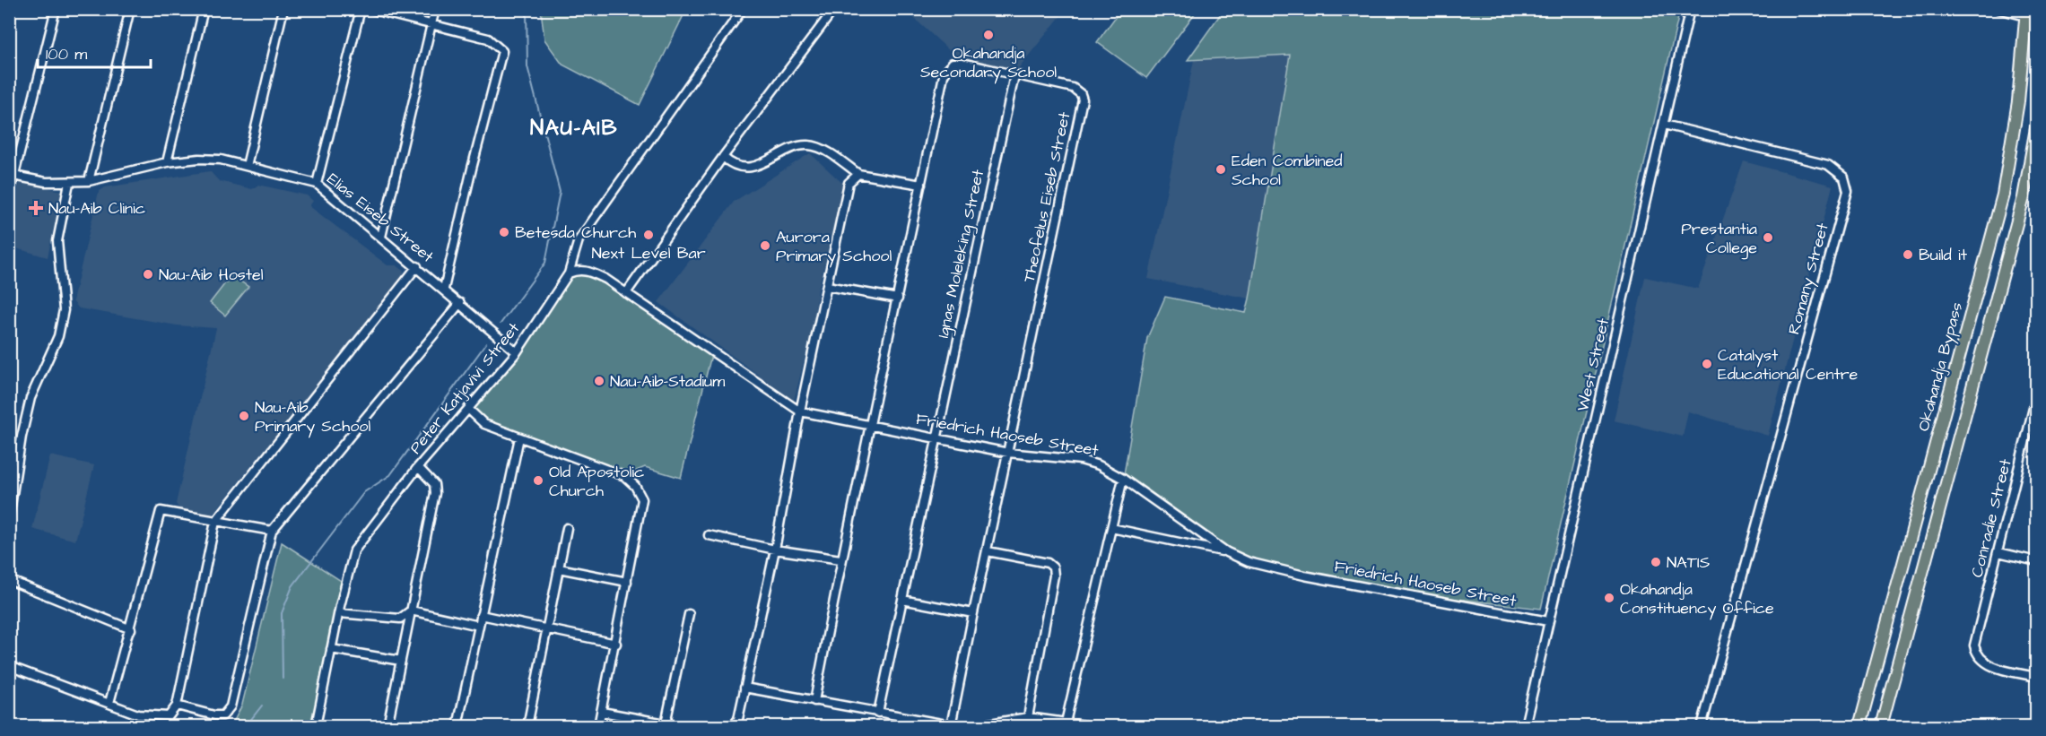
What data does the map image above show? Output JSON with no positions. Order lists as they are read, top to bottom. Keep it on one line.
{"streets":{"highway":["Okahandja Bypass"],"street":["Theofelus Eiseb Street","Elias Eiseb Street","Ignas Moleleking Street","Romany Street","West Street","Peter Katjavivi Street","Friedrich Haoseb Street","Conradie Street"]},"crossings":[["Theofelus Eiseb Street","Ignas Moleleking Street"],["Theofelus Eiseb Street","Friedrich Haoseb Street"],["Elias Eiseb Street","Peter Katjavivi Street"],["Ignas Moleleking Street","Friedrich Haoseb Street"],["Romany Street","West Street"],["West Street","Friedrich Haoseb Street"],["Peter Katjavivi Street","Friedrich Haoseb Street"]],"districts":["NAU-AIB"],"places":{"other":["Okahandja Secondary School","Eden Combined School","Betesda Church","Next Level Bar","Prestantia College","Aurora Primary School","Build it","Nau-Aib Hostel","Catalyst Educational Centre","Nau-Aib-Stadium","Nau-Aib Primary School","Old Apostolic Church","NATIS","Okahandja Constituency Office"],"health":["Nau-Aib Clinic"]},"scale_bar":"100 m"}
